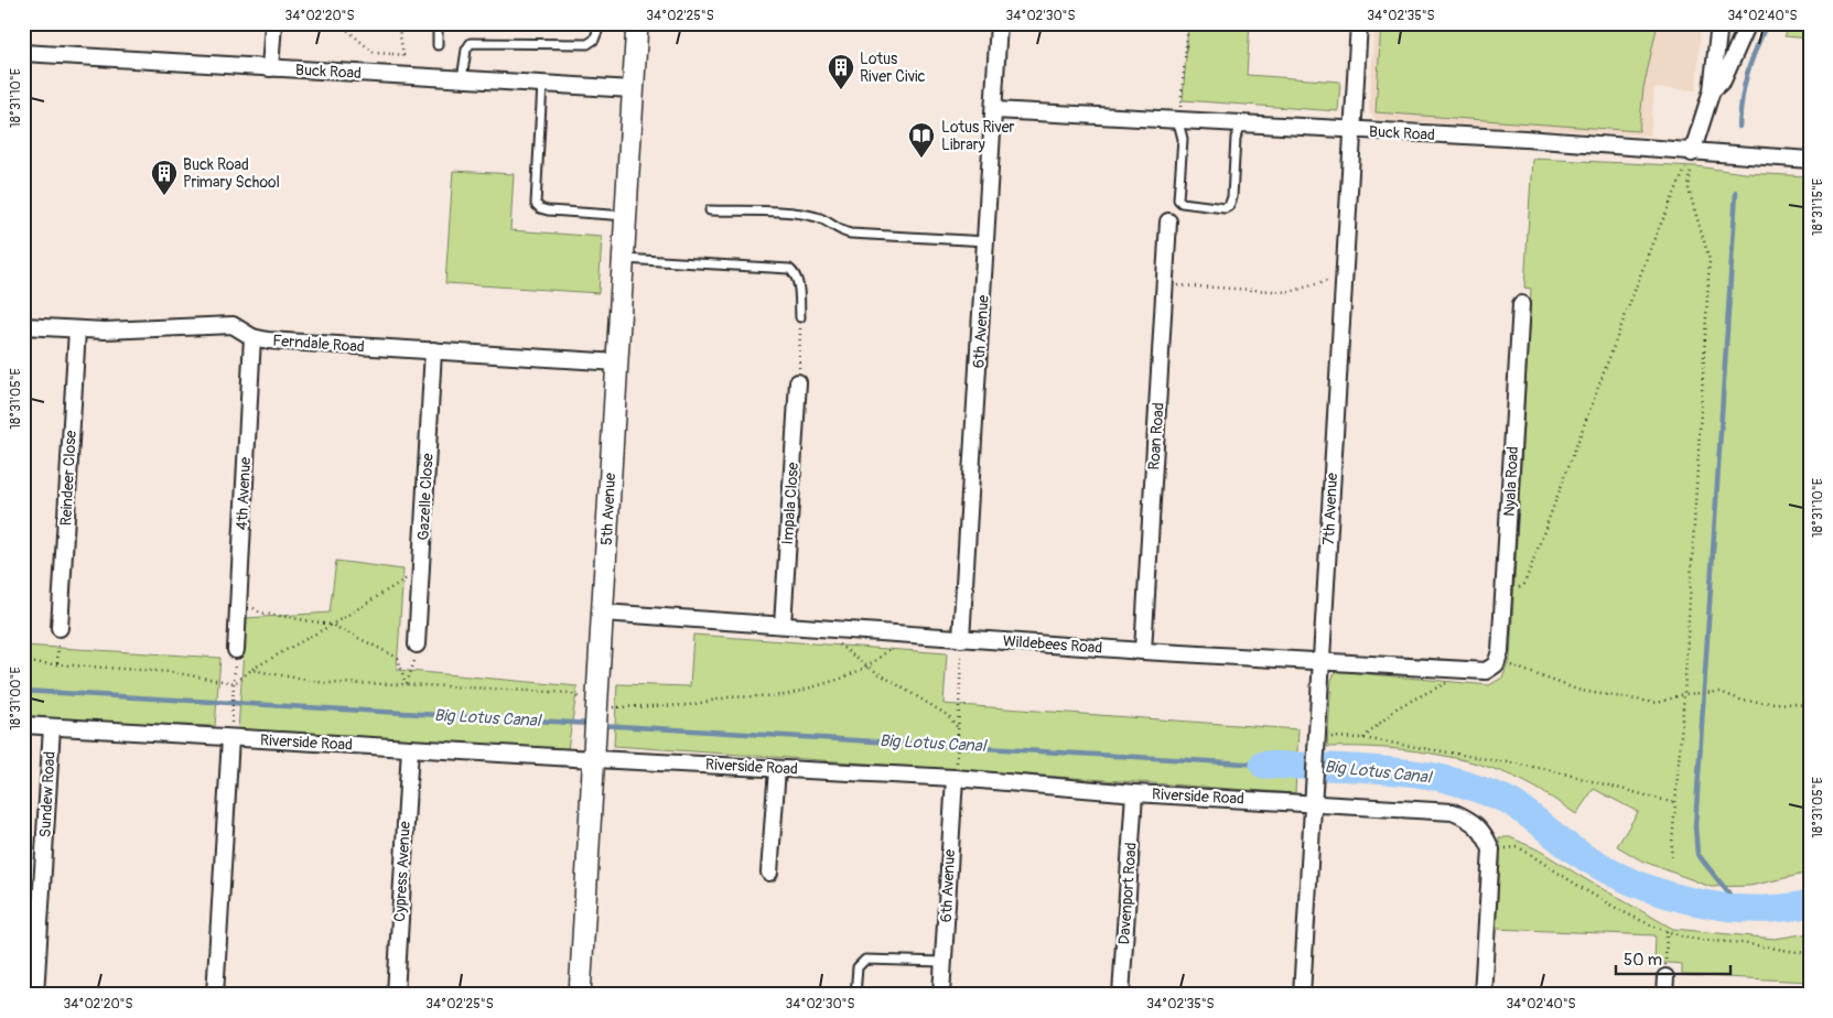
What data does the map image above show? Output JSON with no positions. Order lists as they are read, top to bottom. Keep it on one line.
{"streets":{"main road":["5th Avenue"],"street":["Buck Road","6th Avenue","Ferndale Road","Roan Road","Reindeer Close","Nyala Road","4th Avenue","Gazelle Close","Impala Close","7th Avenue","Wildebees Road","Riverside Road","Sundew Road","Cypress Avenue","Davenport Road"]},"crossings":[["Buck Road","6th Avenue"],["Buck Road","5th Avenue"],["Buck Road","7th Avenue"],["6th Avenue","Wildebees Road"],["6th Avenue","Riverside Road"],["Ferndale Road","Reindeer Close"],["Ferndale Road","4th Avenue"],["Ferndale Road","Gazelle Close"],["Ferndale Road","5th Avenue"],["Roan Road","Wildebees Road"],["Nyala Road","Wildebees Road"],["Impala Close","Wildebees Road"],["5th Avenue","Wildebees Road"],["5th Avenue","Riverside Road"],["7th Avenue","Wildebees Road"],["7th Avenue","Riverside Road"],["Riverside Road","Sundew Road"],["Riverside Road","Cypress Avenue"],["Riverside Road","Davenport Road"]],"water":["Big Lotus Canal"],"places":{"building":["Lotus River Civic","Buck Road Primary School"],"library":["Lotus River Library"]},"scale_bar":"50 m","coordinates":["34°02'20\"S","34°02'25\"S","34°02'30\"S","34°02'35\"S","34°02'40\"S","18°31'10\"E","18°31'15\"E","18°31'05\"E","18°31'00\"E"]}
